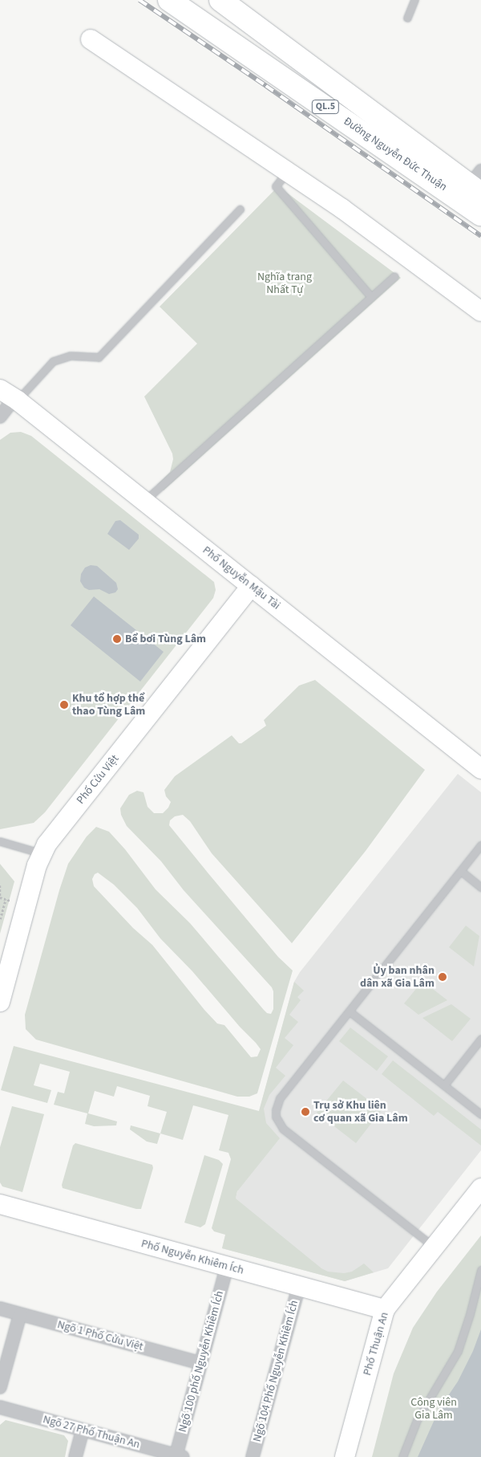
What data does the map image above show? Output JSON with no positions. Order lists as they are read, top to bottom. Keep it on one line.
{"streets":{"highway":["QL.5","Đường Nguyễn Đức Thuận"],"street":["Phố Nguyễn Mậu Tài","Phố Cửu Việt","Phố Nguyễn Khiêm Ích","Ngõ 1 Phố Cửu Việt","Phố Thuận An","Ngõ 100 phố Nguyễn Khiêm Ích","Ngõ 104 Phố Nguyễn Khiêm Ích","Ngõ 27 Phố Thuận An"]},"crossings":[["Phố Nguyễn Mậu Tài","Phố Cửu Việt"],["Phố Nguyễn Khiêm Ích","Phố Thuận An"],["Phố Nguyễn Khiêm Ích","Ngõ 100 phố Nguyễn Khiêm Ích"],["Phố Nguyễn Khiêm Ích","Ngõ 104 Phố Nguyễn Khiêm Ích"],["Ngõ 1 Phố Cửu Việt","Ngõ 100 phố Nguyễn Khiêm Ích"],["Ngõ 100 phố Nguyễn Khiêm Ích","Ngõ 27 Phố Thuận An"]],"parks":["Nghĩa trang Nhất Tự","Công viên Gia Lâm"],"places":["Bể bơi Tùng Lâm","Khu tổ hợp thể thao Tùng Lâm","Ủy ban nhân dân xã Gia Lâm","Trụ sở Khu liên cơ quan xã Gia Lâm"]}
